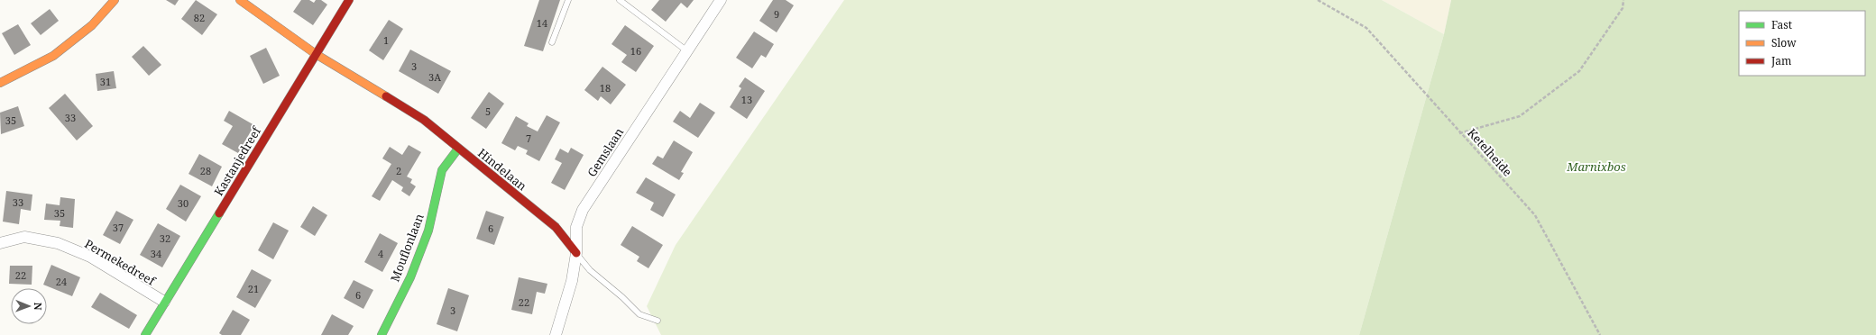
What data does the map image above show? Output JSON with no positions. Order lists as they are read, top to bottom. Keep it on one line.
{"streets":{"street":["Gemslaan","Kastanjedreef","Hindelaan","Mouflonlaan","Permekedreef"],"path":["Ketelheide"]},"crossings":[["Gemslaan","Hindelaan"],["Kastanjedreef","Hindelaan"],["Kastanjedreef","Permekedreef"],["Hindelaan","Mouflonlaan"]],"parks":["Marnixbos"],"house_numbers":["9","82","14","1","16","3","3A","31","18","13","5","33","35","7","28","2","33","30","35","37","6","32","34","4","22","24","21","6","22","3"],"legend":["Fast","Slow","Jam"],"north":"right"}
